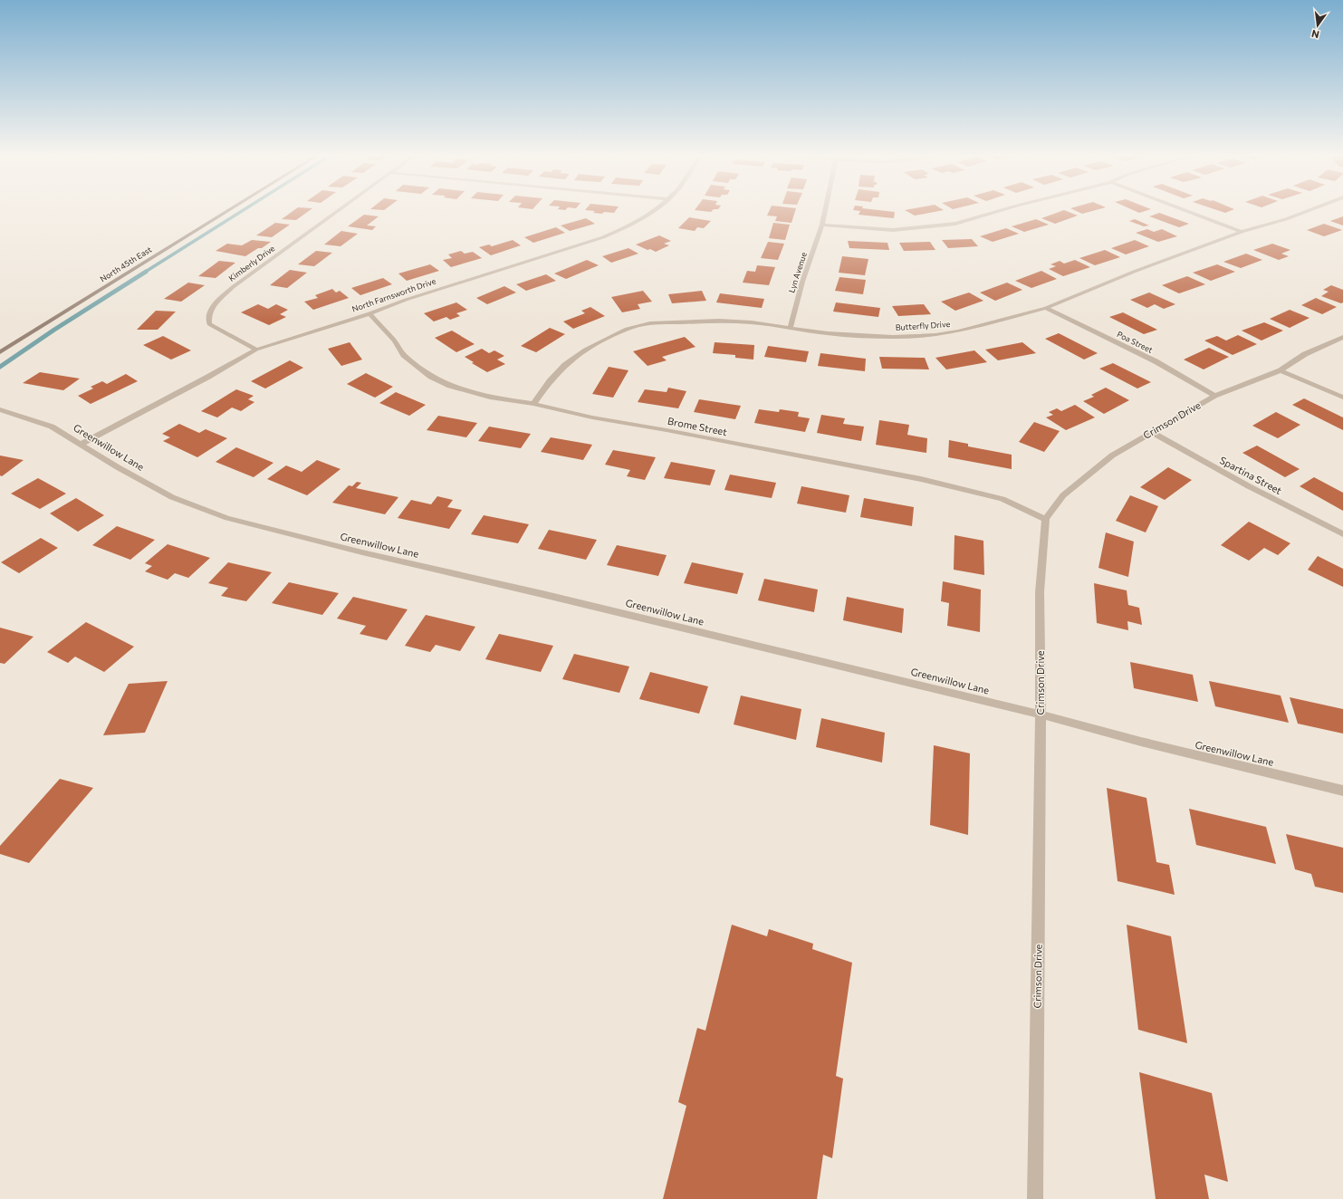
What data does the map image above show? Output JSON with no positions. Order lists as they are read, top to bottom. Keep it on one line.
{"streets":{"main road":["North 45th East"],"street":["Kimberly Drive","Lyn Avenue","North Farnsworth Drive","Butterfly Drive","Poa Street","Crimson Drive","Brome Street","Greenwillow Lane","Spartina Street"]},"crossings":[["Kimberly Drive","North Farnsworth Drive"],["Lyn Avenue","Butterfly Drive"],["North Farnsworth Drive","Brome Street"],["North Farnsworth Drive","Greenwillow Lane"],["Butterfly Drive","Poa Street"],["Butterfly Drive","Brome Street"],["Poa Street","Crimson Drive"],["Crimson Drive","Brome Street"],["Crimson Drive","Greenwillow Lane"],["Crimson Drive","Spartina Street"]],"north":"bottom"}
